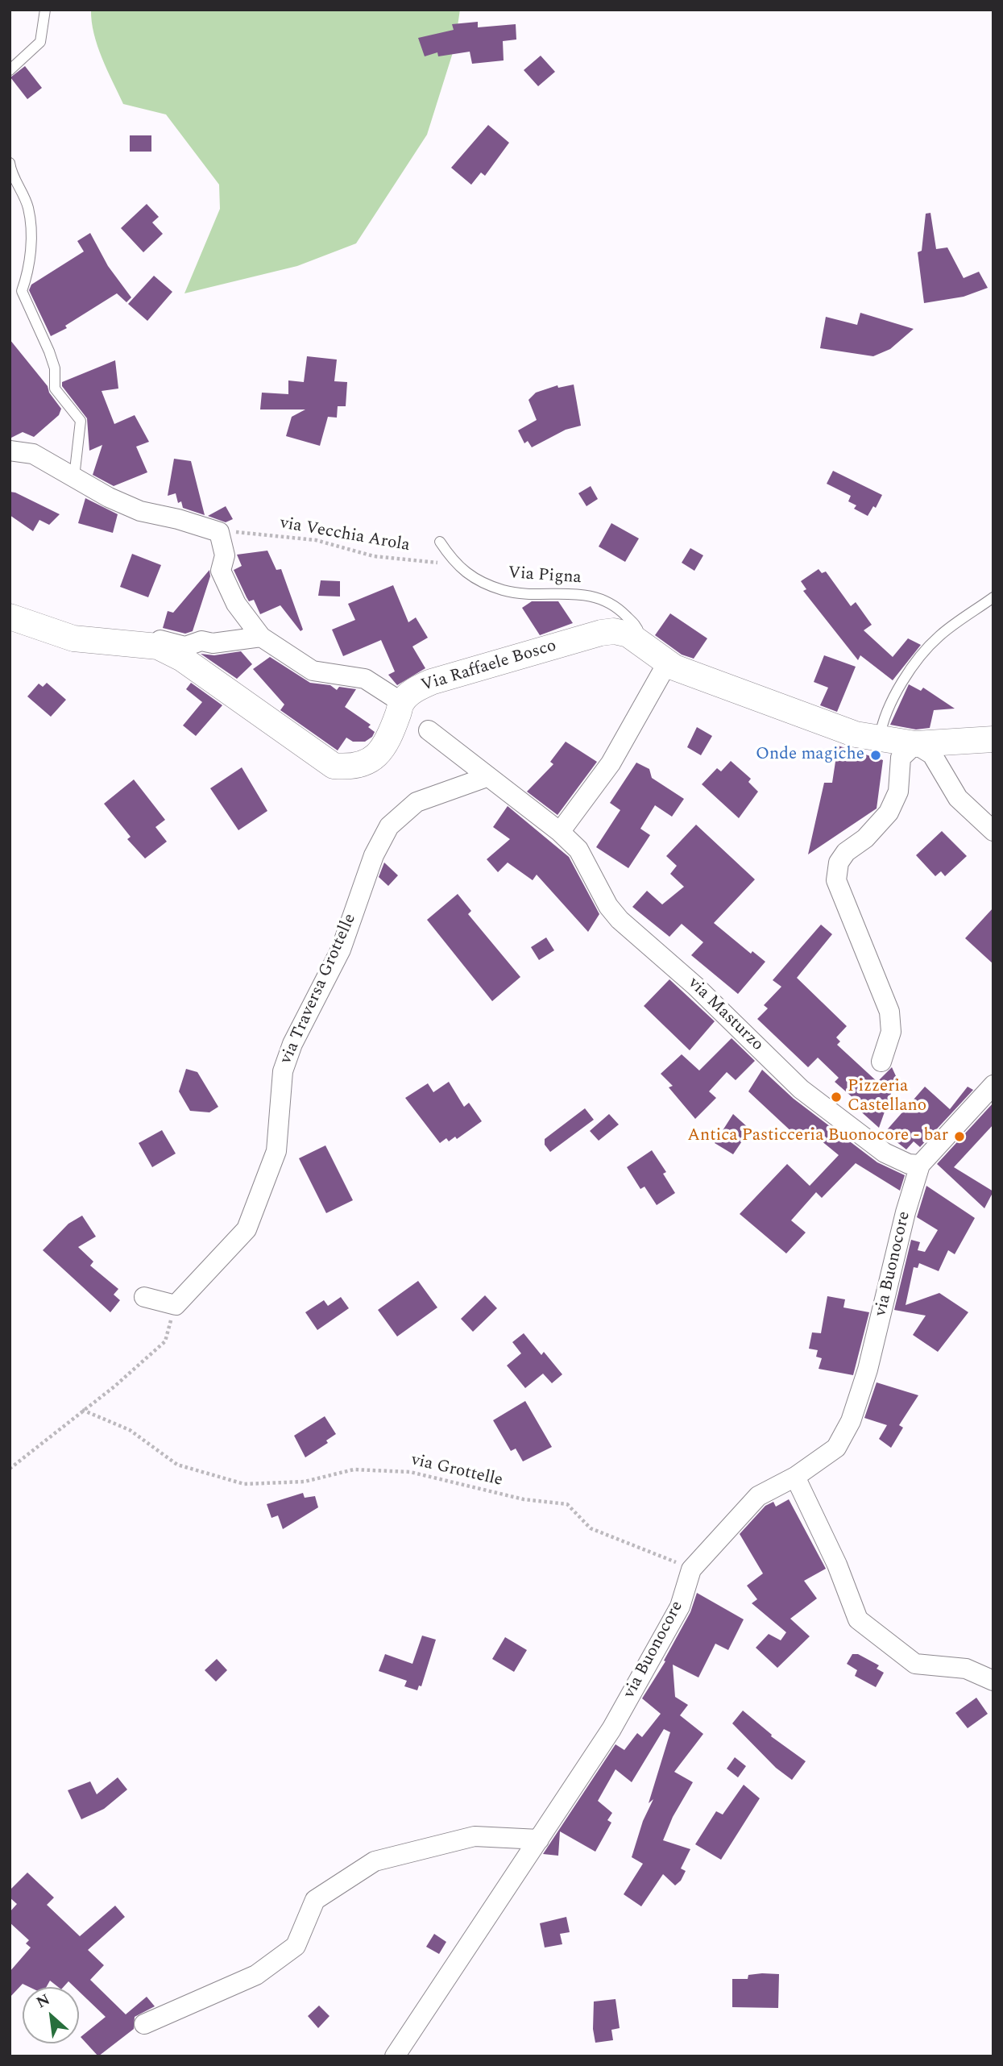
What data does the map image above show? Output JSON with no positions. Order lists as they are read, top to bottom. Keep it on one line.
{"streets":{"street":["Via Raffaele Bosco","via Traversa Grottelle","via Masturzo","via Buonocore"],"lane":["Via Pigna"],"path":["via Vecchia Arola","via Grottelle"]},"crossings":[["via Vecchia Arola","Via Pigna"],["Via Pigna","Via Raffaele Bosco"],["via Masturzo","via Buonocore"],["via Buonocore","via Grottelle"]],"places":["Onde magiche","Pizzeria Castellano","Antica Pasticceria Buonocore - bar"],"north":"top left"}
